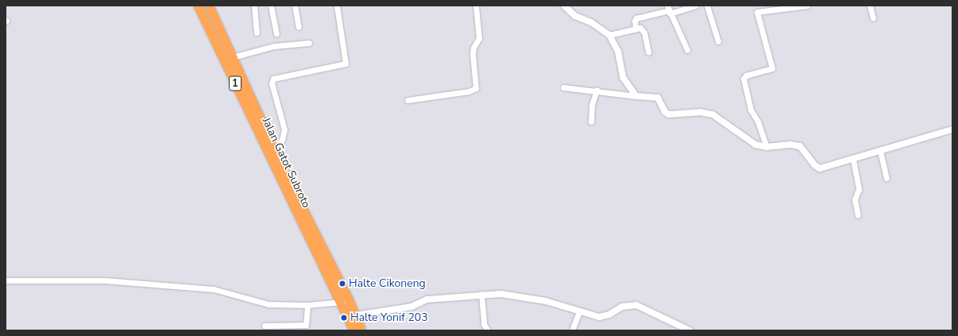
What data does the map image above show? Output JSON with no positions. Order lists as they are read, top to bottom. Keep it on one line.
{"streets":{"highway":["1","Jalan Gatot Subroto"]},"places":["Halte Cikoneng","Halte Yonif 203"]}
